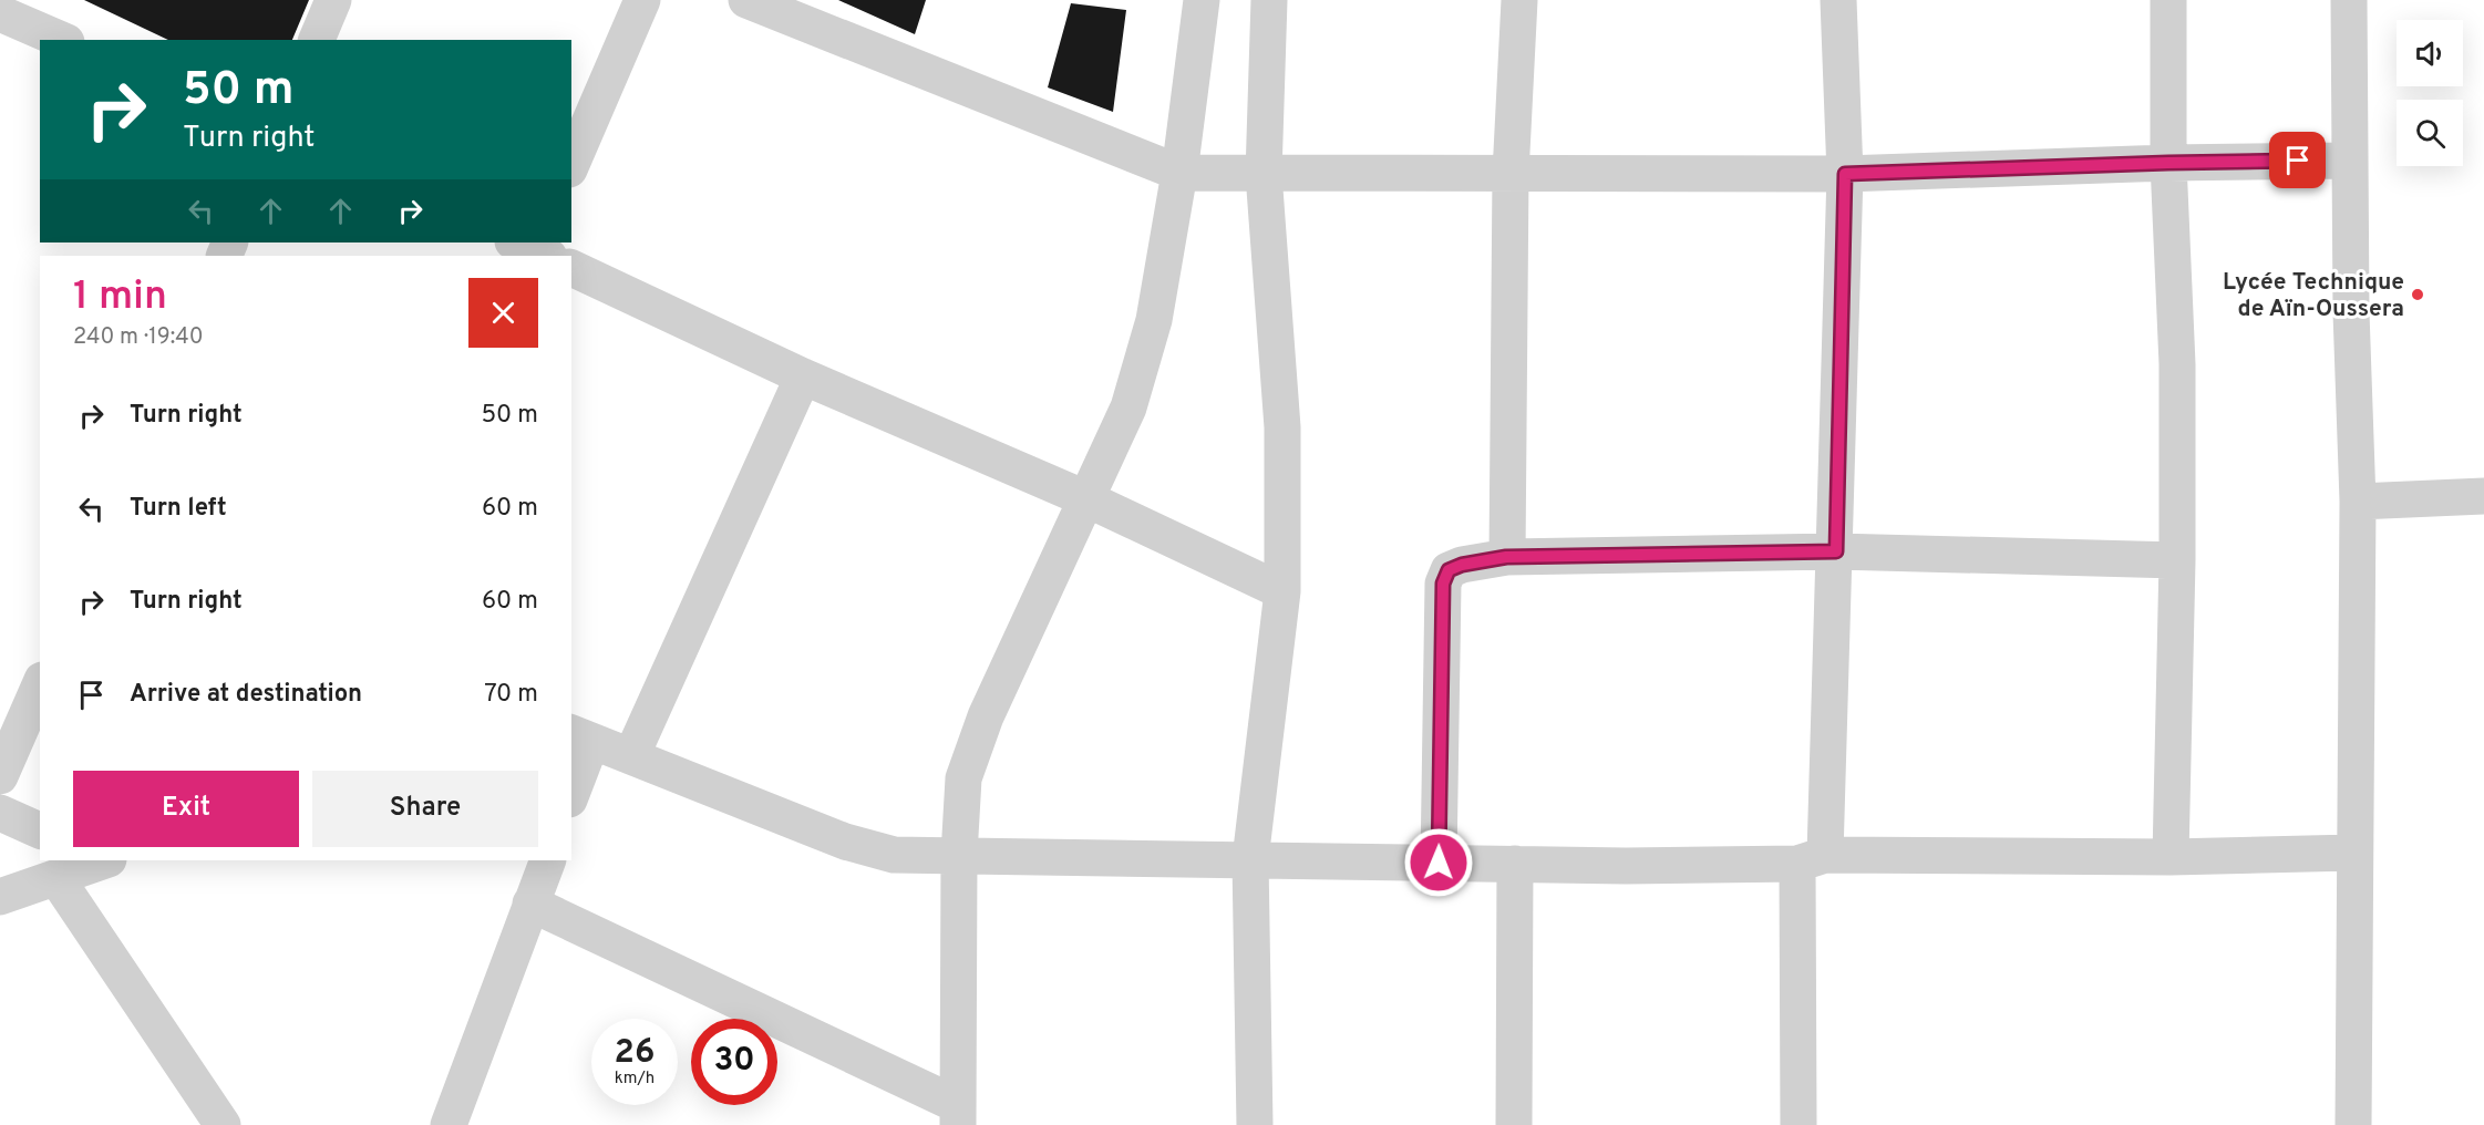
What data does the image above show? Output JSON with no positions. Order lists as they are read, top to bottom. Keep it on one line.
{"places":["Lycée Technique de Aïn-Oussera"],"page":{"turn":["50 m","Turn right"],"heading":["1 min","240 m · 19:40"],"list":[{"name":"Turn right","value":"50 m"},{"name":"Turn left","value":"60 m"},{"name":"Turn right","value":"60 m"},{"name":"Arrive at destination","value":"70 m"}],"buttons":["Exit","Share"],"speed":"26 km/h","limit":"30"}}
